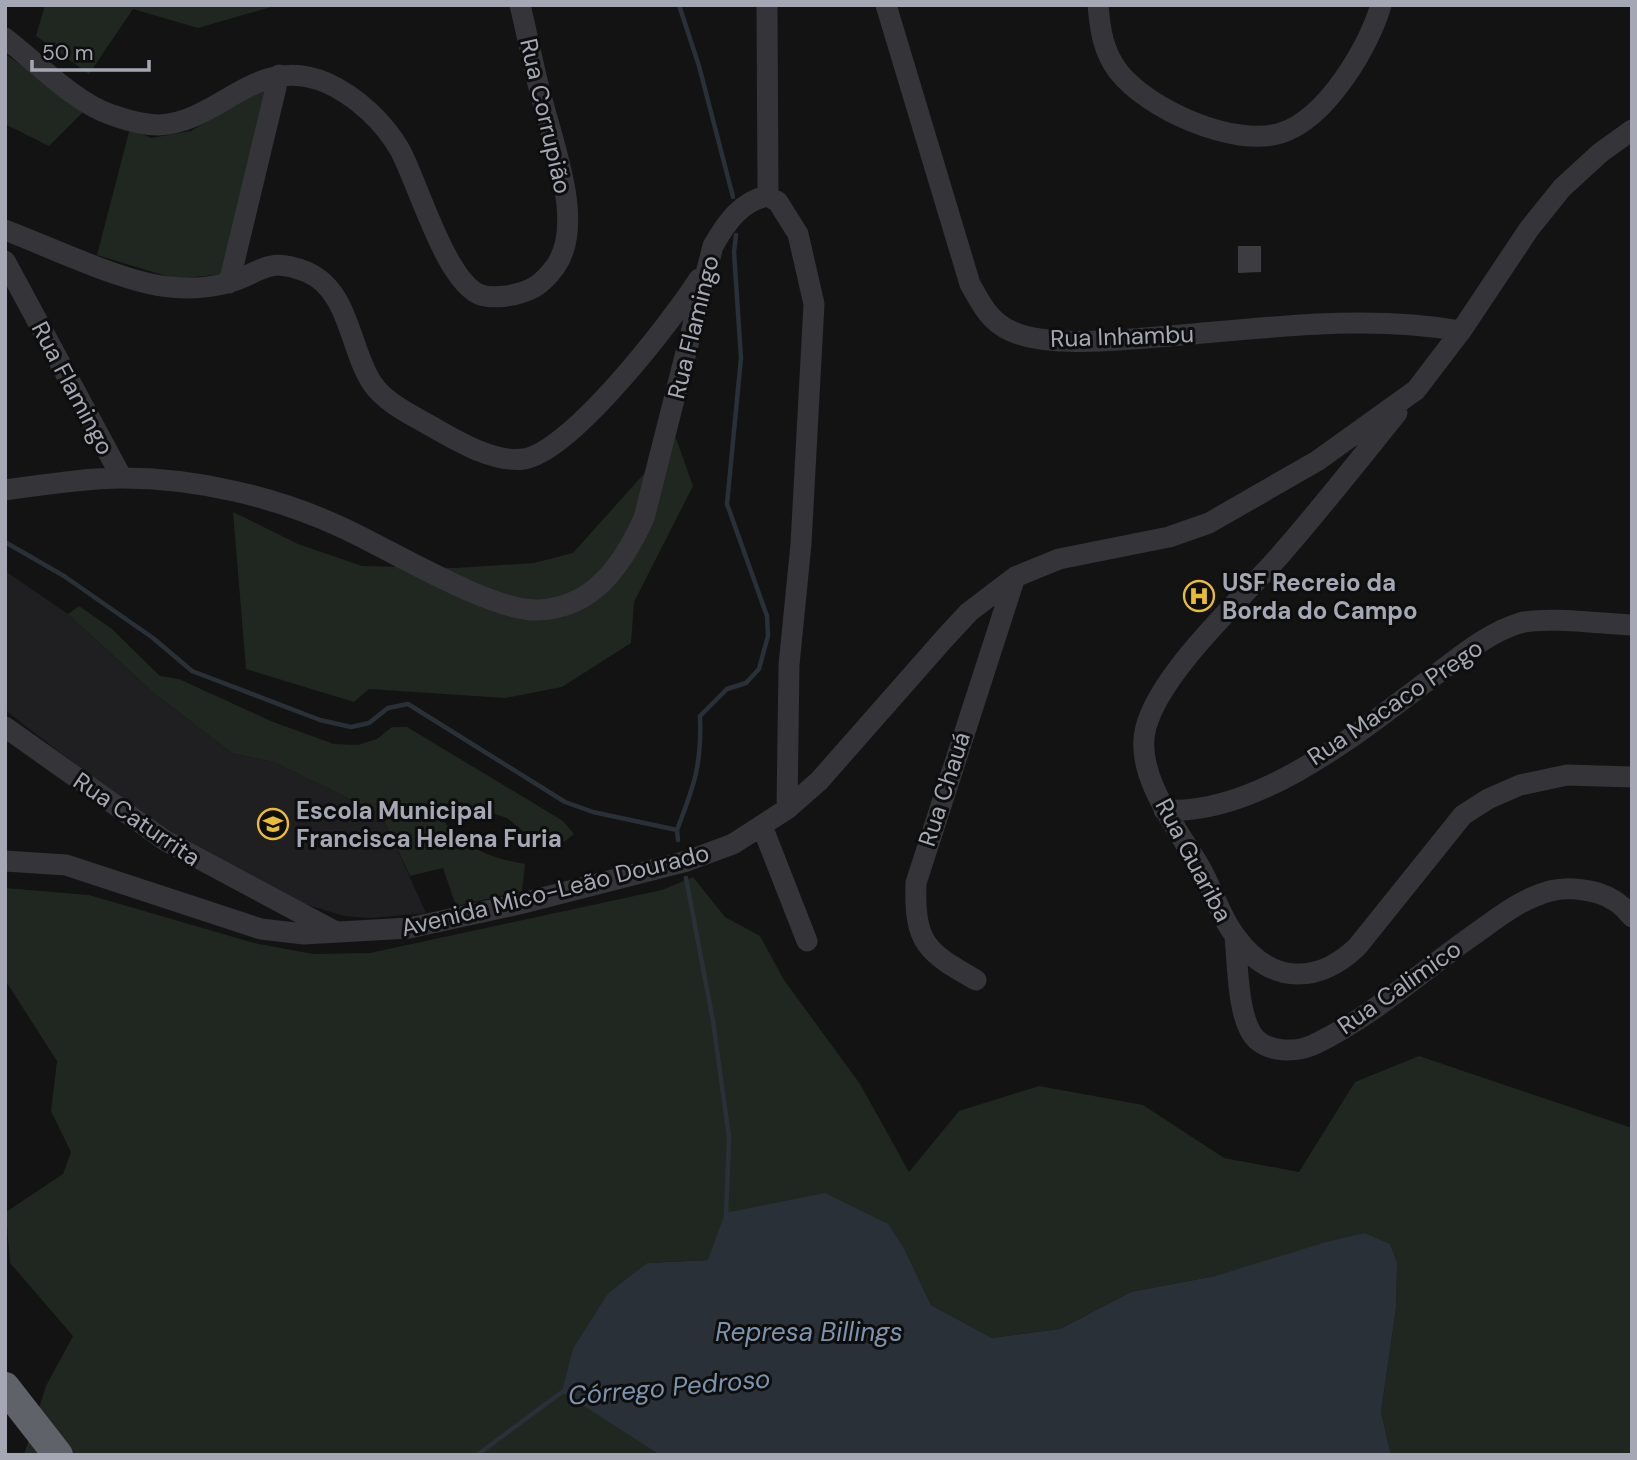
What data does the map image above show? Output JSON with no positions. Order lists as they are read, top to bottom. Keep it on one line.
{"streets":{"street":["Rua Corrupião","Rua Flamingo","Rua Inhambu","Rua Macaco Prego","Rua Chauá","Rua Caturrita","Rua Guariba","Avenida Mico-Leão Dourado","Rua Calimico"]},"crossings":[["Rua Inhambu","Avenida Mico-Leão Dourado"],["Rua Macaco Prego","Rua Guariba"],["Rua Chauá","Avenida Mico-Leão Dourado"],["Rua Caturrita","Avenida Mico-Leão Dourado"],["Rua Guariba","Avenida Mico-Leão Dourado"],["Rua Guariba","Rua Calimico"]],"water":["Represa Billings","Córrego Pedroso"],"places":{"hospital":["USF Recreio da Borda do Campo"],"school or university":["Escola Municipal Francisca Helena Furia"]},"scale_bar":"50 m"}
